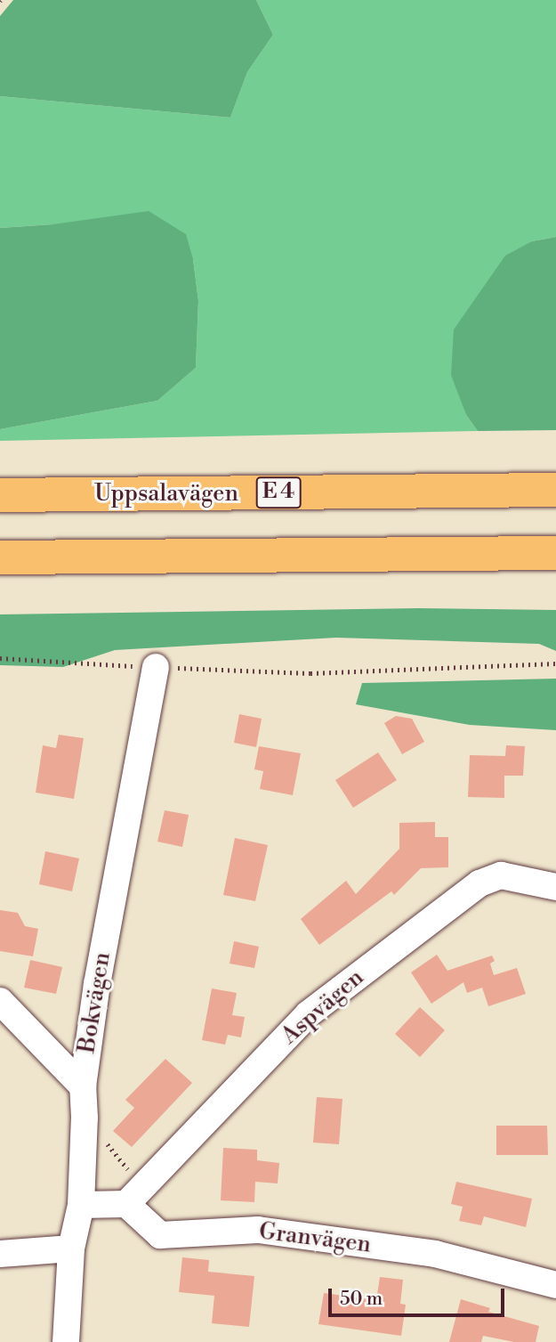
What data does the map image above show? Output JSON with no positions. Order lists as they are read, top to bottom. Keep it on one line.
{"streets":{"highway":["E 4","Uppsalavägen"],"street":["Bokvägen","Aspvägen","Granvägen"]},"crossings":[["Aspvägen","Granvägen"]],"scale_bar":"50 m"}
